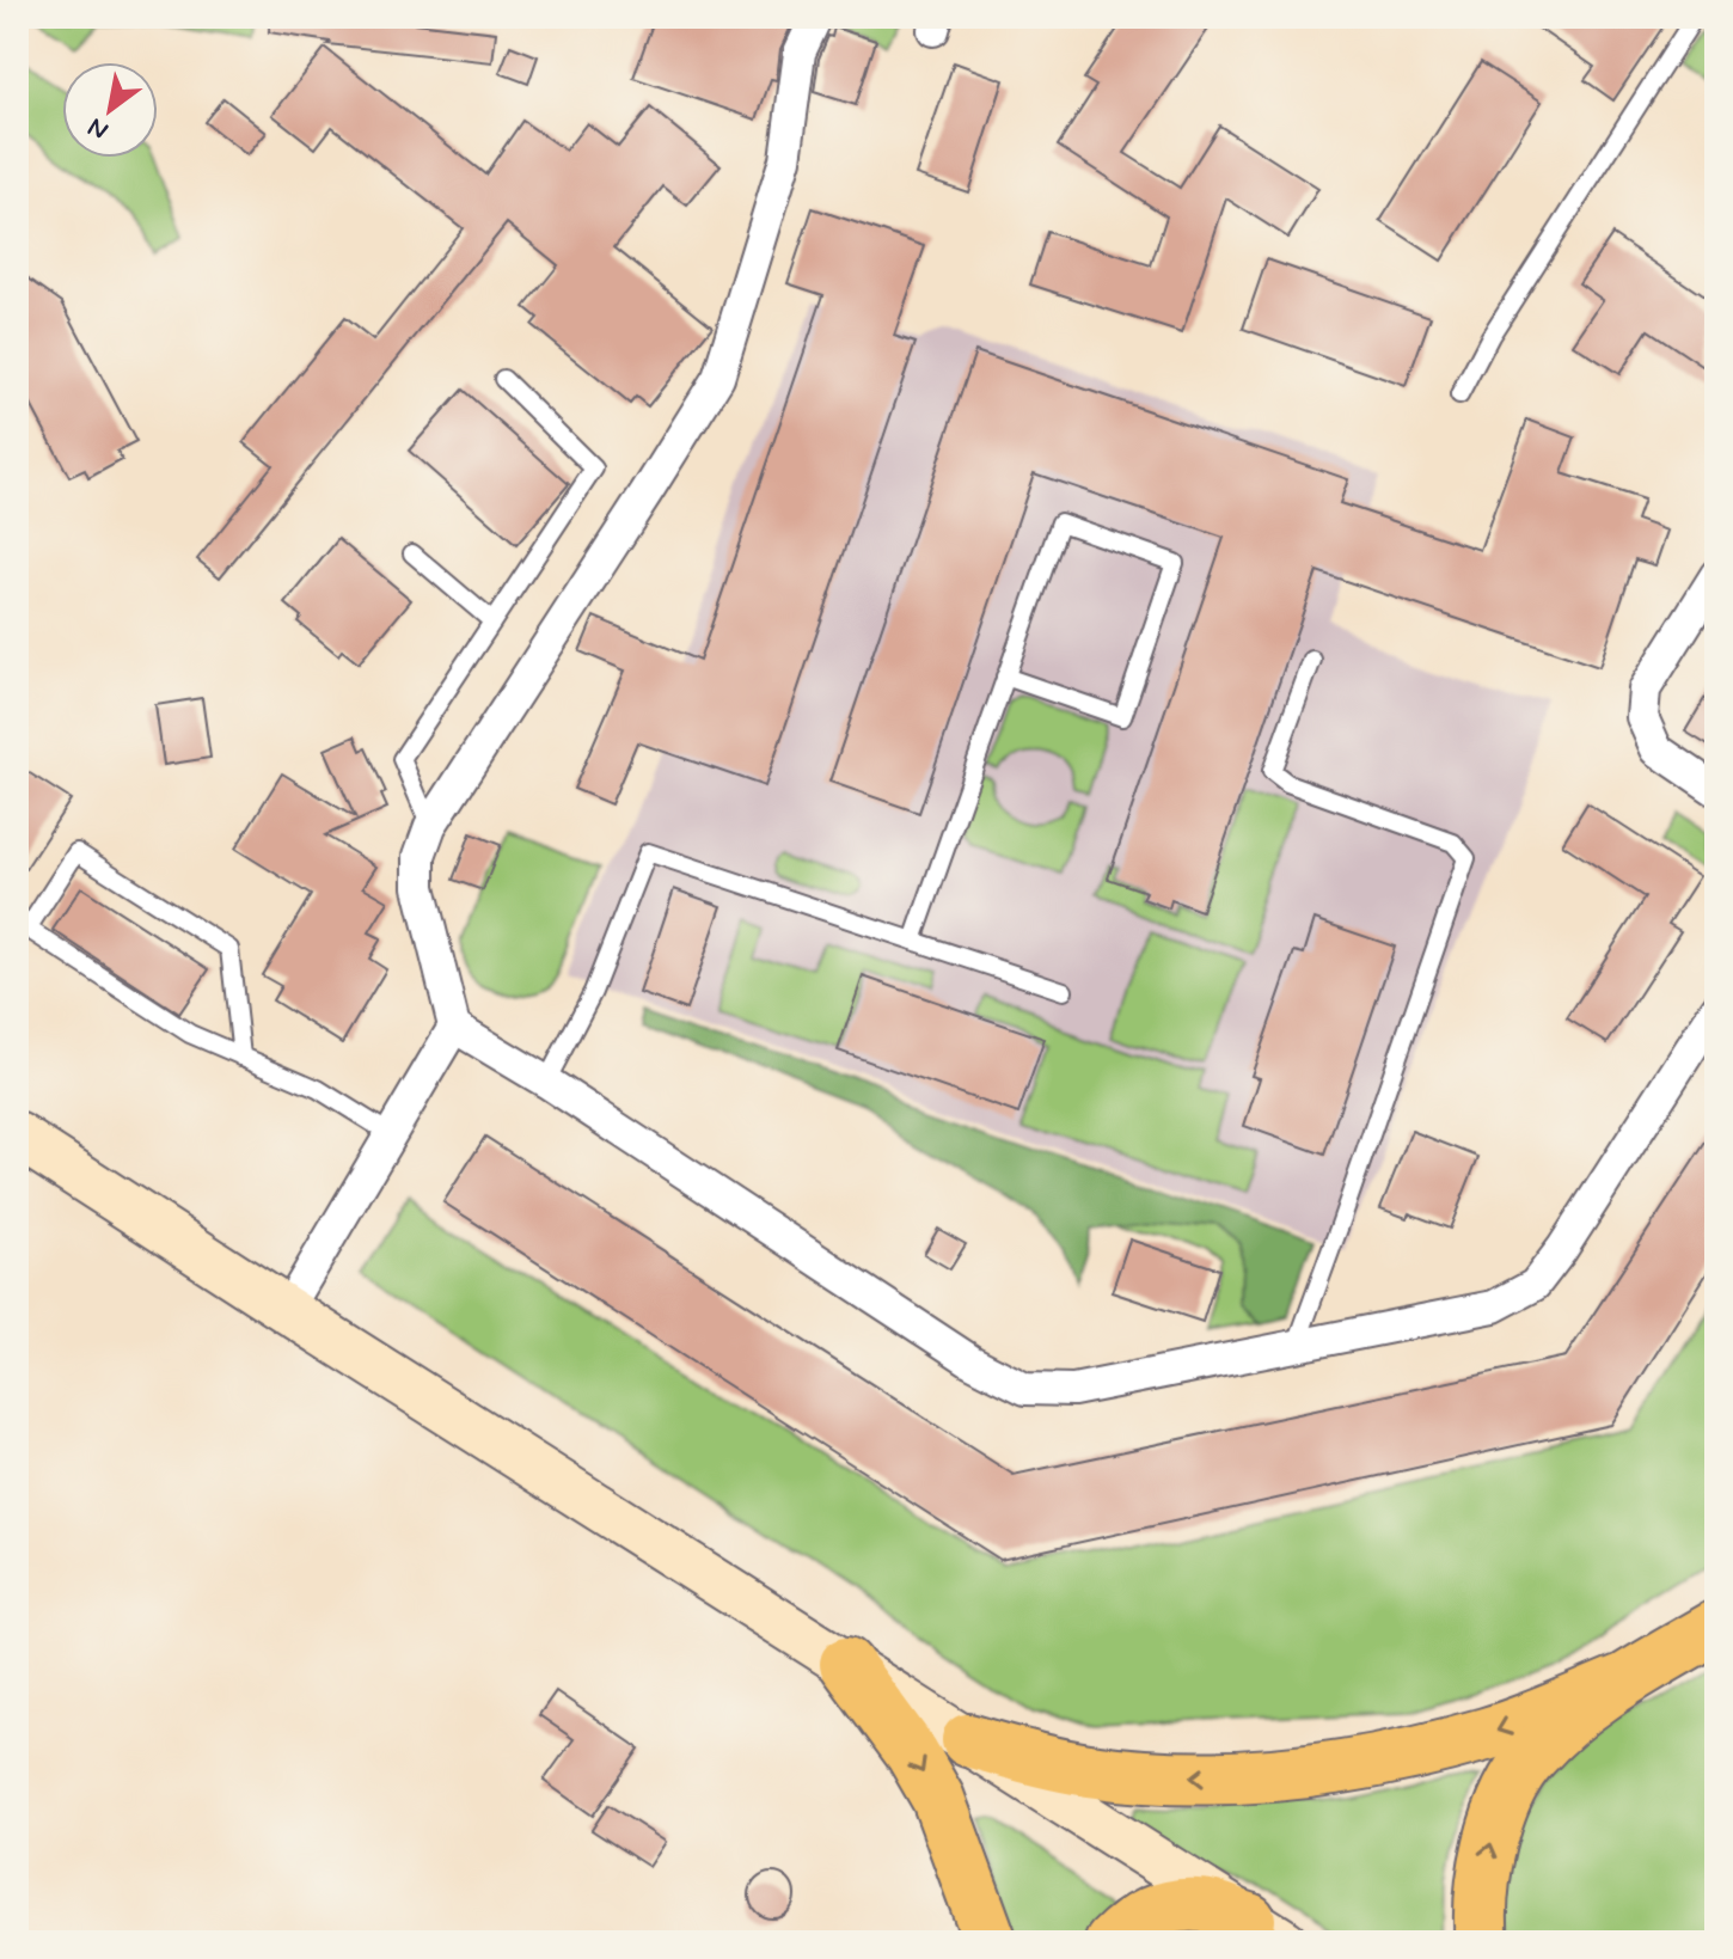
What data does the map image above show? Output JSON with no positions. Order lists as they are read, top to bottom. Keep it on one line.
{"north":"bottom left"}
